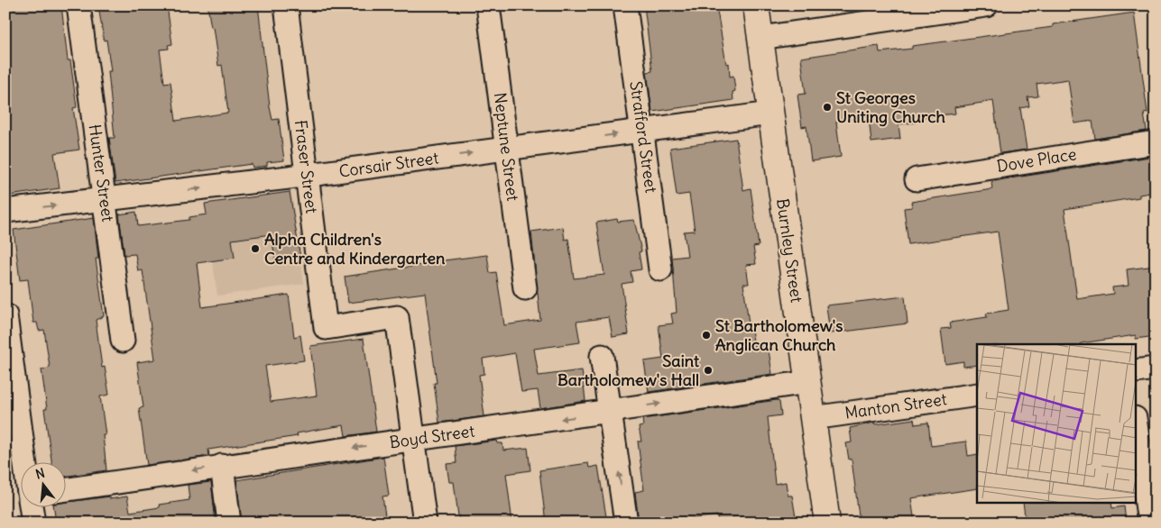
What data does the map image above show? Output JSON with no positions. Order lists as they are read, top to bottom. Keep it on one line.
{"streets":{"main road":["Burnley Street"],"street":["Strafford Street","Neptune Street","Dove Place","Corsair Street","Fraser Street","Hunter Street","Manton Street","Boyd Street"]},"crossings":[["Strafford Street","Corsair Street"],["Neptune Street","Corsair Street"],["Corsair Street","Fraser Street"],["Corsair Street","Hunter Street"],["Corsair Street","Burnley Street"],["Fraser Street","Boyd Street"],["Burnley Street","Manton Street"],["Burnley Street","Boyd Street"]],"one_way":["Corsair Street"],"places":["St Georges Uniting Church","Alpha Children's Centre and Kindergarten","St Bartholomew's Anglican Church","Saint Bartholomew's Hall"],"north":"top"}
